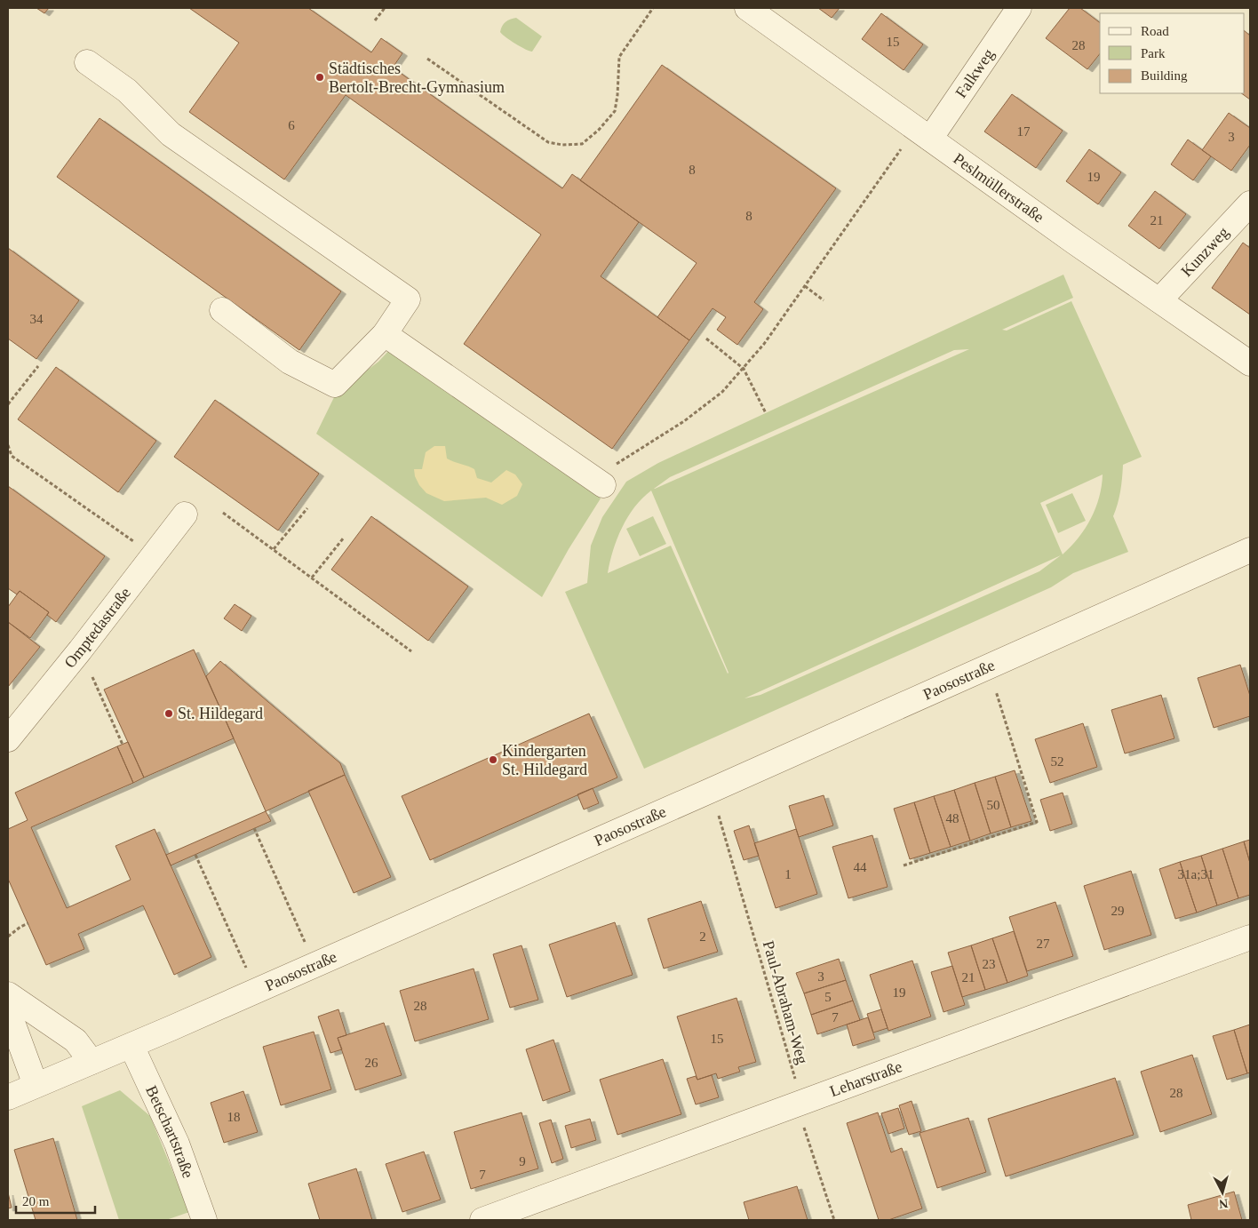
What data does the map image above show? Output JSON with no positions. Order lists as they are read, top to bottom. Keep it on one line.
{"streets":{"street":["Falkweg","Peslmüllerstraße","Kunzweg","Omptedastraße","Paosostraße","Leharstraße","Betschartstraße"],"path":["Paul-Abraham-Weg"]},"crossings":[["Falkweg","Peslmüllerstraße"],["Peslmüllerstraße","Kunzweg"],["Paosostraße","Paul-Abraham-Weg"],["Paosostraße","Betschartstraße"],["Paul-Abraham-Weg","Leharstraße"]],"places":["Städtisches Bertolt-Brecht-Gymnasium","St. Hildegard","Kindergarten St. Hildegard"],"house_numbers":["15","28","6","17","3","8","19","8","21","34","52","50","48","44","1","31a;31","29","2","27","23","3","21","19","5","28","7","15","26","28","18","9","7"],"legend":["Road","Park","Building"],"scale_bar":"20 m","north":"bottom"}
